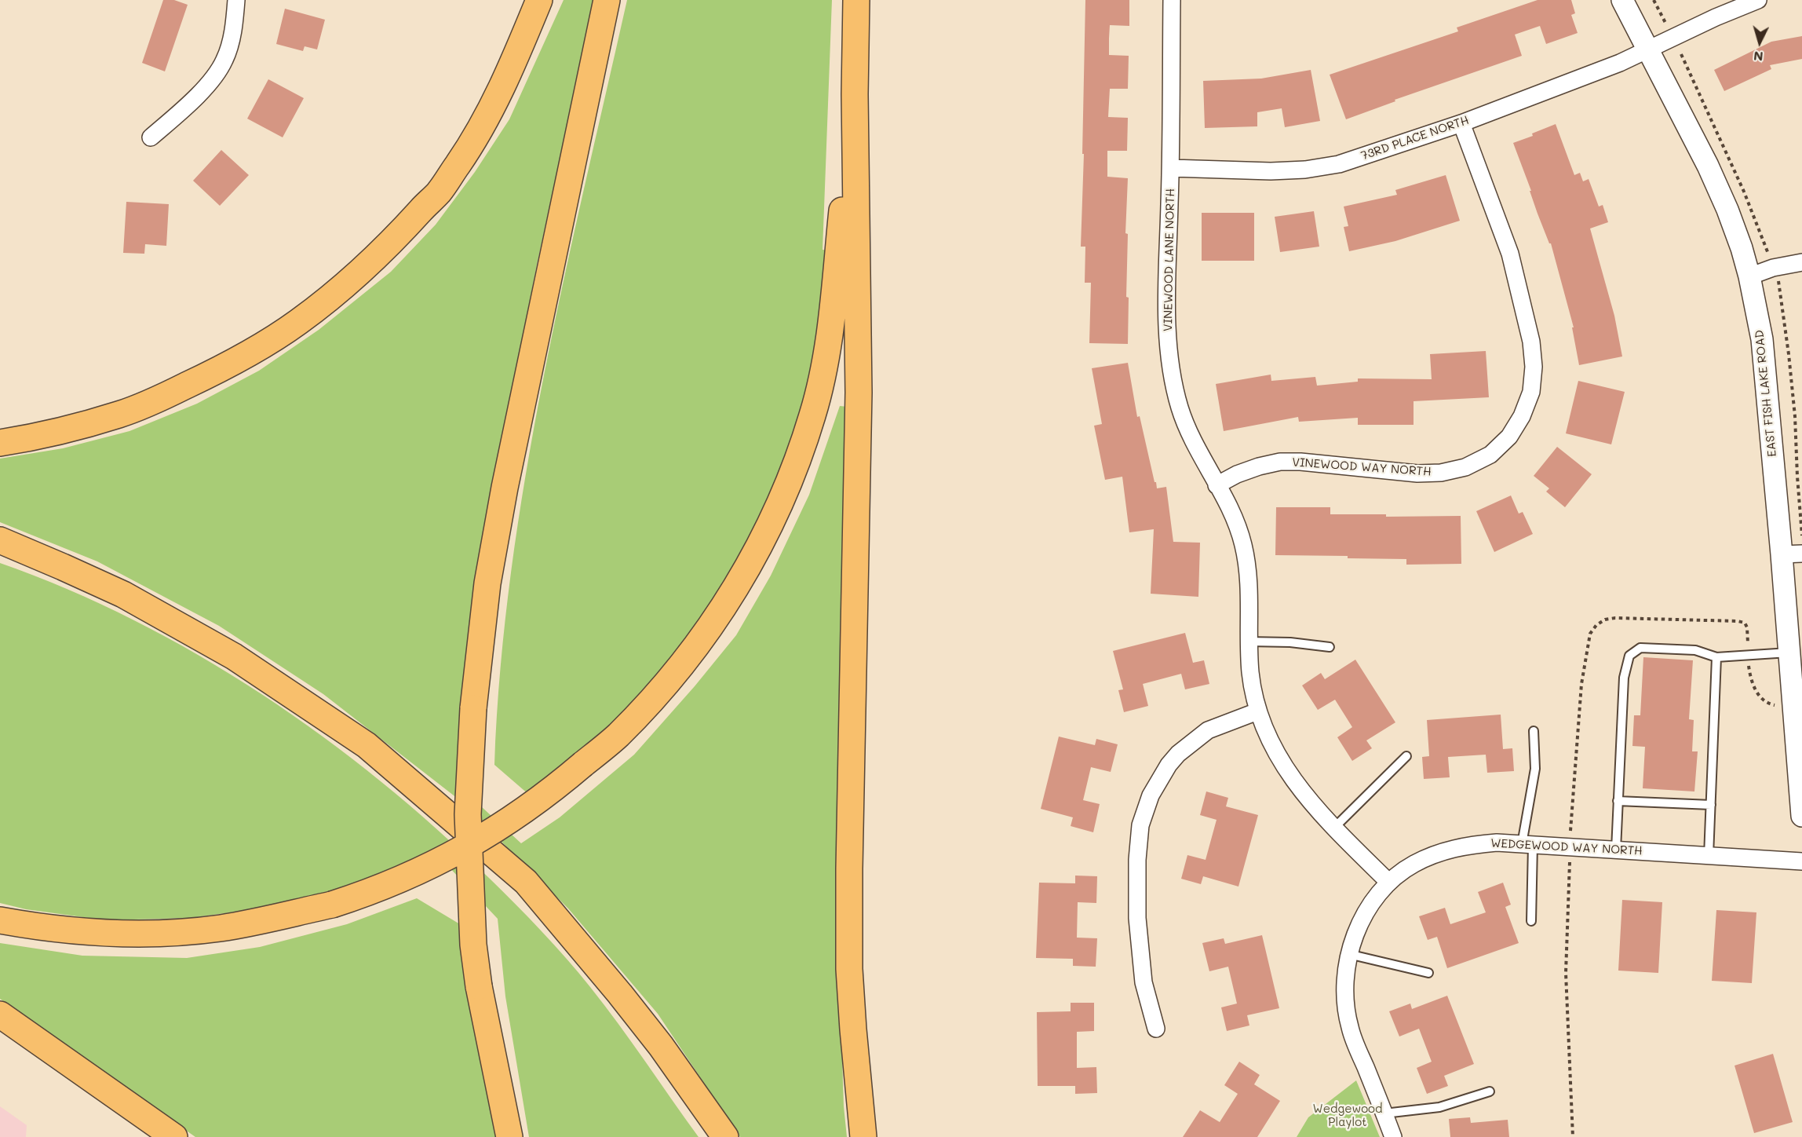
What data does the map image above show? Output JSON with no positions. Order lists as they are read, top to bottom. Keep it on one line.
{"streets":{"street":["73RD PLACE NORTH","VINEWOOD LANE NORTH","EAST FISH LAKE ROAD","VINEWOOD WAY NORTH","WEDGEWOOD WAY NORTH"]},"crossings":[["73RD PLACE NORTH","VINEWOOD LANE NORTH"],["73RD PLACE NORTH","EAST FISH LAKE ROAD"],["73RD PLACE NORTH","VINEWOOD WAY NORTH"],["VINEWOOD LANE NORTH","VINEWOOD WAY NORTH"],["VINEWOOD LANE NORTH","WEDGEWOOD WAY NORTH"]],"parks":["Wedgewood Playlot"],"north":"bottom"}
